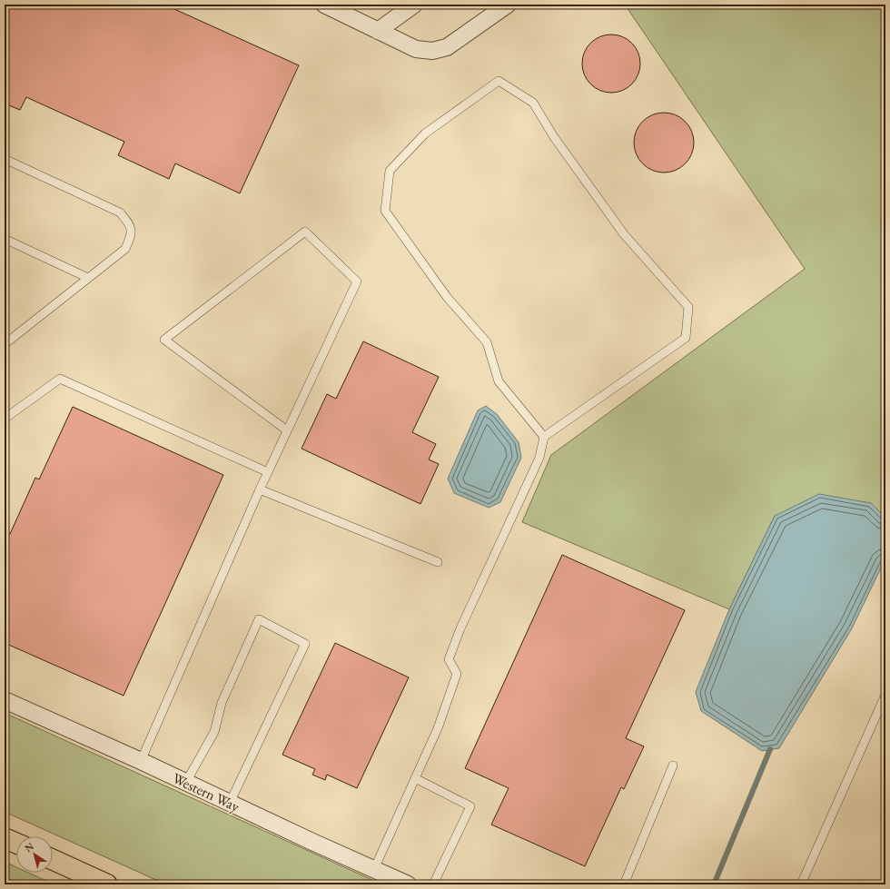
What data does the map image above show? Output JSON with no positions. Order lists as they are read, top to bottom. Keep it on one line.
{"streets":{"street":["Western Way"]},"north":"top left"}
